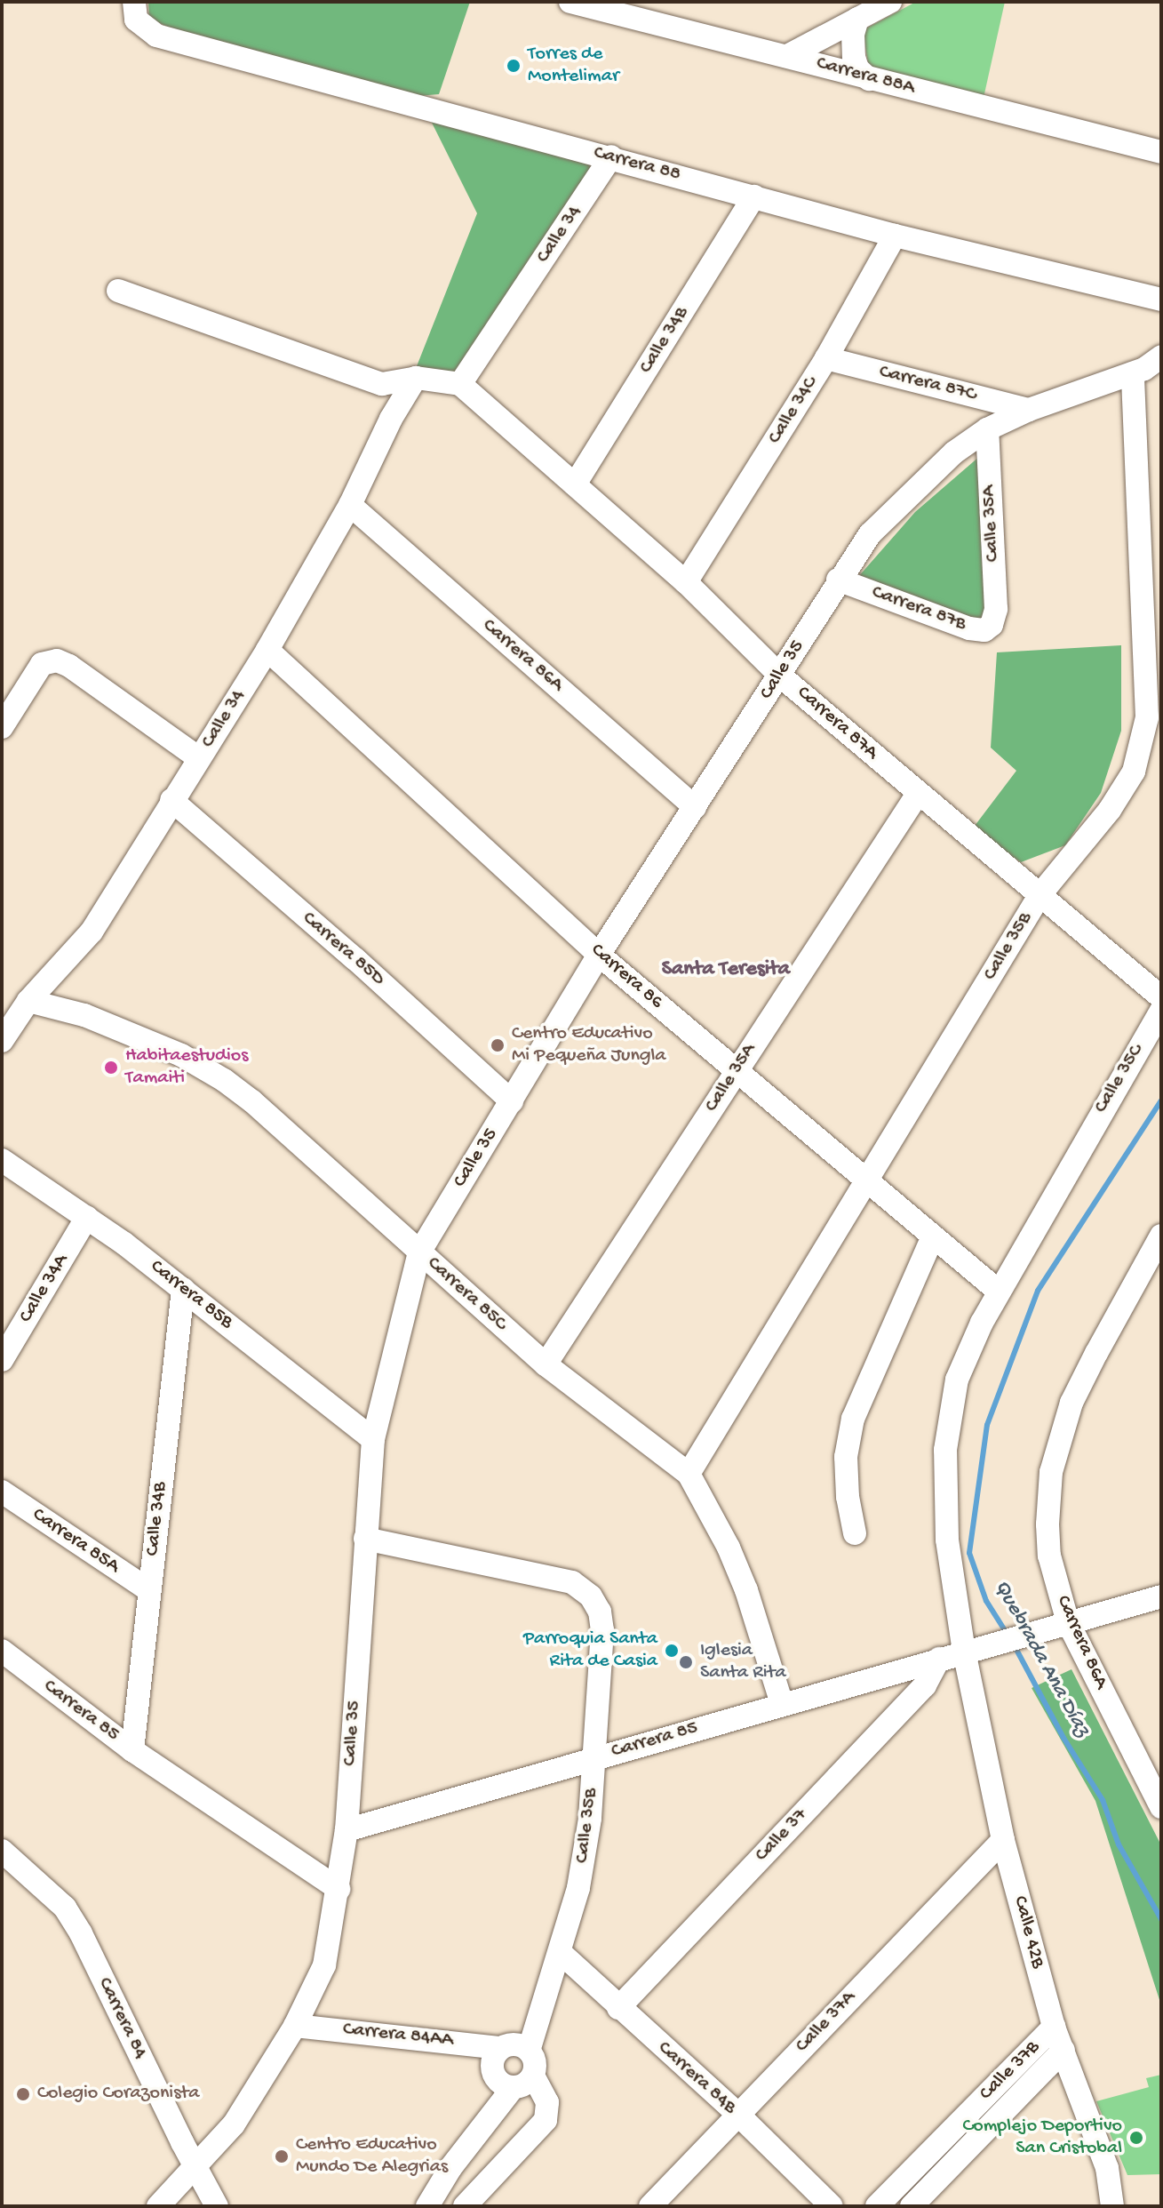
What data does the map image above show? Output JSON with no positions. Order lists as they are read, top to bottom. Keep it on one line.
{"streets":{"street":["Carrera 88A","Carrera 88","Calle 34","Calle 34B","Carrera 87C","Calle 34C","Calle 35A","Carrera 87B","Carrera 86A","Calle 35","Carrera 87A","Calle 35B","Carrera 85D","Carrera 86","Calle 35C","Calle 34A","Carrera 85C","Carrera 85B","Carrera 85A","Carrera 85","Calle 37","Calle 42B","Carrera 84","Calle 37A","Carrera 84AA","Calle 37B","Carrera 84B"]},"crossings":[["Carrera 88","Calle 34"],["Carrera 88","Calle 34B"],["Carrera 88","Calle 34C"],["Calle 34","Carrera 86A"],["Calle 34","Carrera 87A"],["Calle 34","Carrera 85D"],["Calle 34","Carrera 86"],["Calle 34","Carrera 85C"],["Calle 34B","Carrera 87A"],["Calle 34B","Carrera 85B"],["Calle 34B","Carrera 85A"],["Calle 34B","Carrera 85"],["Carrera 87C","Calle 34C"],["Carrera 87C","Calle 35"],["Calle 34C","Carrera 87A"],["Calle 35A","Carrera 87B"],["Calle 35A","Calle 35"],["Calle 35A","Carrera 87A"],["Calle 35A","Carrera 86"],["Calle 35A","Carrera 85C"],["Carrera 87B","Calle 35"],["Carrera 86A","Calle 35"],["Calle 35","Carrera 87A"],["Calle 35","Calle 35B"],["Calle 35","Carrera 85D"],["Calle 35","Carrera 86"],["Calle 35","Carrera 85C"],["Calle 35","Carrera 85B"],["Calle 35","Carrera 85"],["Calle 35","Carrera 84"],["Calle 35","Carrera 84AA"],["Carrera 87A","Calle 35B"],["Calle 35B","Carrera 86"],["Calle 35B","Carrera 85C"],["Calle 35B","Carrera 85"],["Calle 35B","Carrera 84AA"],["Calle 35B","Carrera 84B"],["Carrera 86","Calle 35C"],["Calle 34A","Carrera 85B"],["Carrera 85C","Carrera 85"],["Carrera 85","Calle 37"],["Carrera 85","Calle 42B"],["Calle 37","Carrera 84B"],["Calle 42B","Calle 37A"],["Calle 42B","Calle 37B"],["Calle 37A","Carrera 84B"]],"districts":["Santa Teresita"],"water":["Quebrada Ana Díaz"],"places":["Torres de Montelimar","Centro Educativo Mi Pequeña Jungla","Habitaestudios Tamaiti","Parroquia Santa Rita de Casia","Iglesia Santa Rita","Colegio Corazonista","Complejo Deportivo San Cristobal","Centro Educativo Mundo De Alegrias"]}
